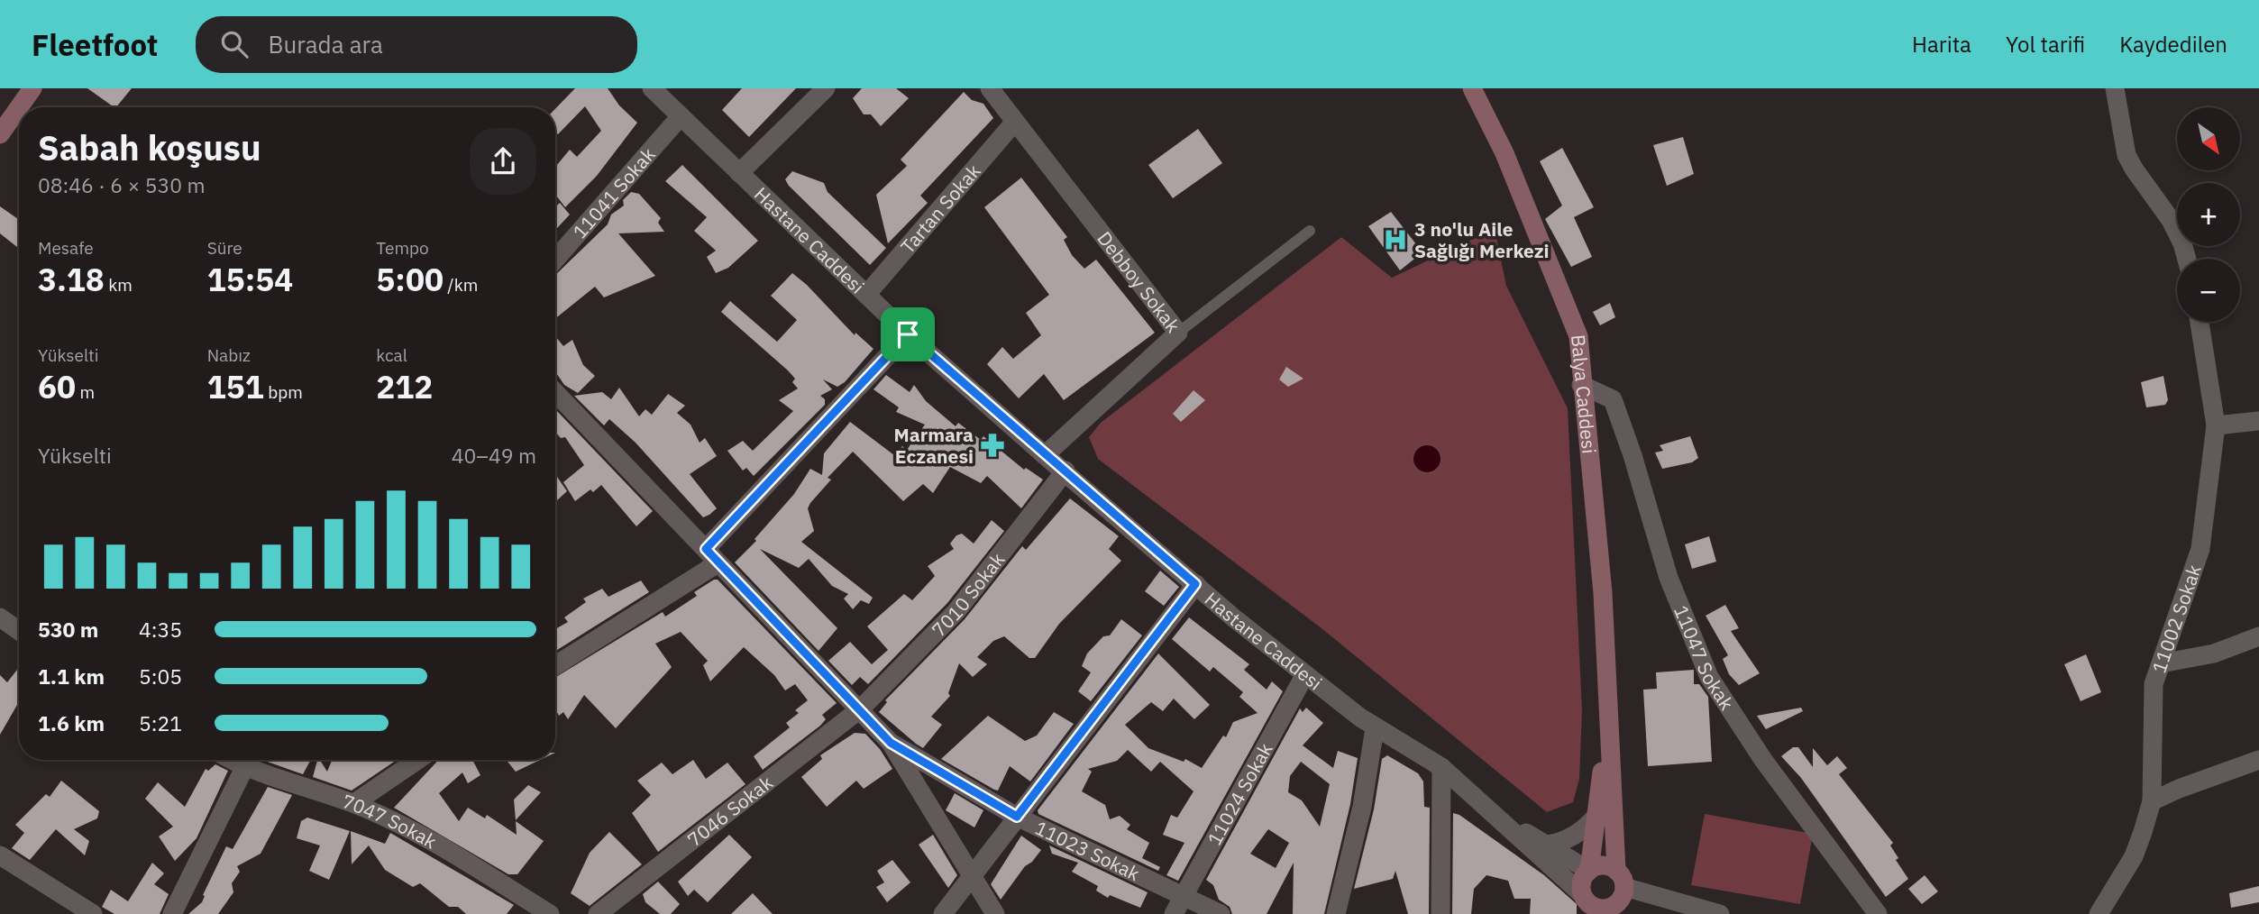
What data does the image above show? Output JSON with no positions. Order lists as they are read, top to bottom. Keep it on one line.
{"streets":{"main road":["Balya Caddesi"],"street":["11041 Sokak","Tartan Sokak","Hastane Caddesi","Debboy Sokak","7010 Sokak","11002 Sokak","11047 Sokak","11024 Sokak","7046 Sokak","7047 Sokak","11023 Sokak"]},"crossings":[["11041 Sokak","Hastane Caddesi"],["Tartan Sokak","Hastane Caddesi"],["Tartan Sokak","Debboy Sokak"],["Hastane Caddesi","Debboy Sokak"],["Hastane Caddesi","Balya Caddesi"],["Hastane Caddesi","7010 Sokak"],["Hastane Caddesi","11024 Sokak"],["Balya Caddesi","11047 Sokak"],["7010 Sokak","7046 Sokak"],["11024 Sokak","11023 Sokak"]],"places":{"hospital":["3 no'lu Aile Sağlığı Merkezi"],"pharmacy":["Marmara Eczanesi"]},"north":"bottom right","page":{"header":"Fleetfoot","search":"Burada ara","nav":["Harita","Yol tarifi","Kaydedilen"],"map_buttons":["+","−"],"heading":["Sabah koşusu","08:46 · 6 × 530 m"],"stats":[["Mesafe","3.18 km"],["Süre","15:54"],["Tempo","5:00 /km"],["Yükselti","60 m"],["Nabız","151 bpm"],["kcal","212"]],"chart":["Yükselti","40–49 m"],"list":[{"name":"530 m","note":"4:35"},{"name":"1.1 km","note":"5:05"},{"name":"1.6 km","note":"5:21"}]}}
